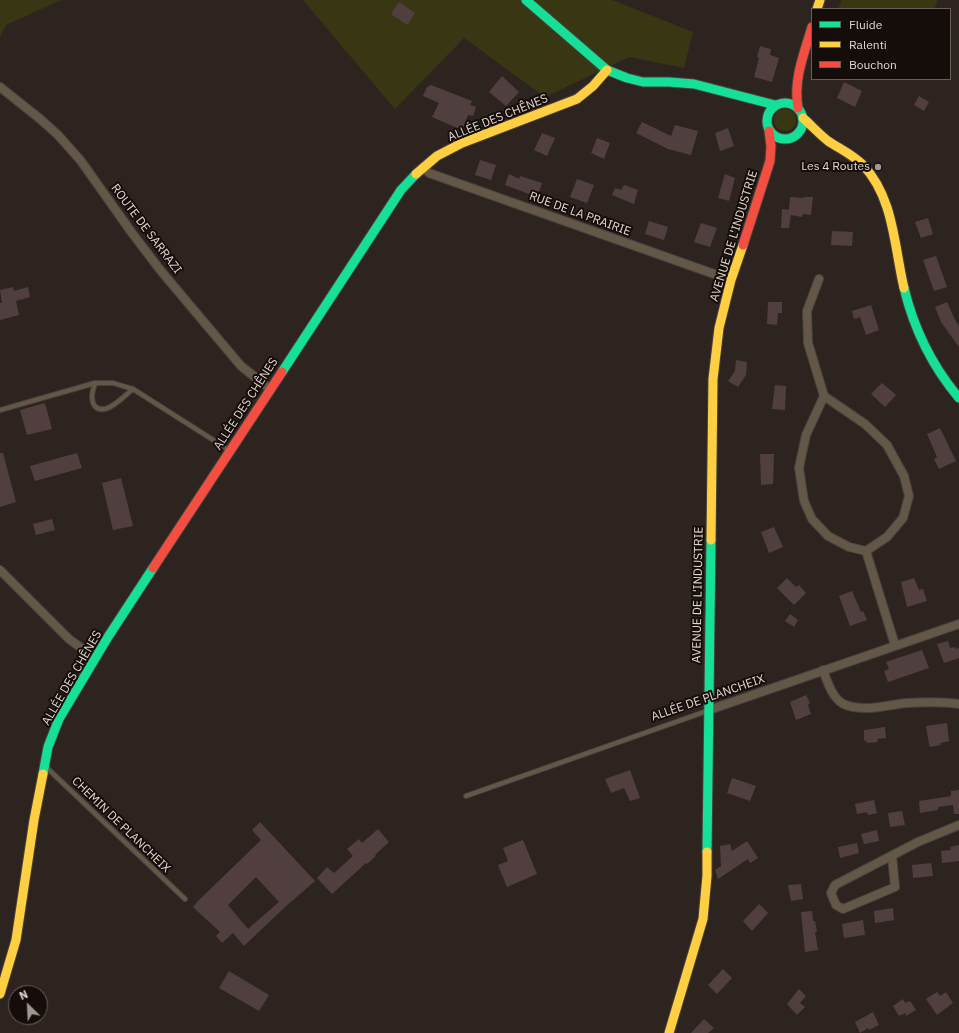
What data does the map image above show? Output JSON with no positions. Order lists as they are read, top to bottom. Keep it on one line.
{"streets":{"street":["ALLÉE DES CHÊNES","RUE DE LA PRAIRIE","ROUTE DE SARRAZI","AVENUE DE L'INDUSTRIE","ALLÉE DE PLANCHEIX"],"lane":["CHEMIN DE PLANCHEIX"]},"crossings":[["ALLÉE DES CHÊNES","RUE DE LA PRAIRIE"],["ALLÉE DES CHÊNES","ROUTE DE SARRAZI"],["ALLÉE DES CHÊNES","CHEMIN DE PLANCHEIX"],["RUE DE LA PRAIRIE","AVENUE DE L'INDUSTRIE"],["AVENUE DE L'INDUSTRIE","ALLÉE DE PLANCHEIX"]],"places":["Les 4 Routes"],"legend":["Fluide","Ralenti","Bouchon"],"north":"top left"}
